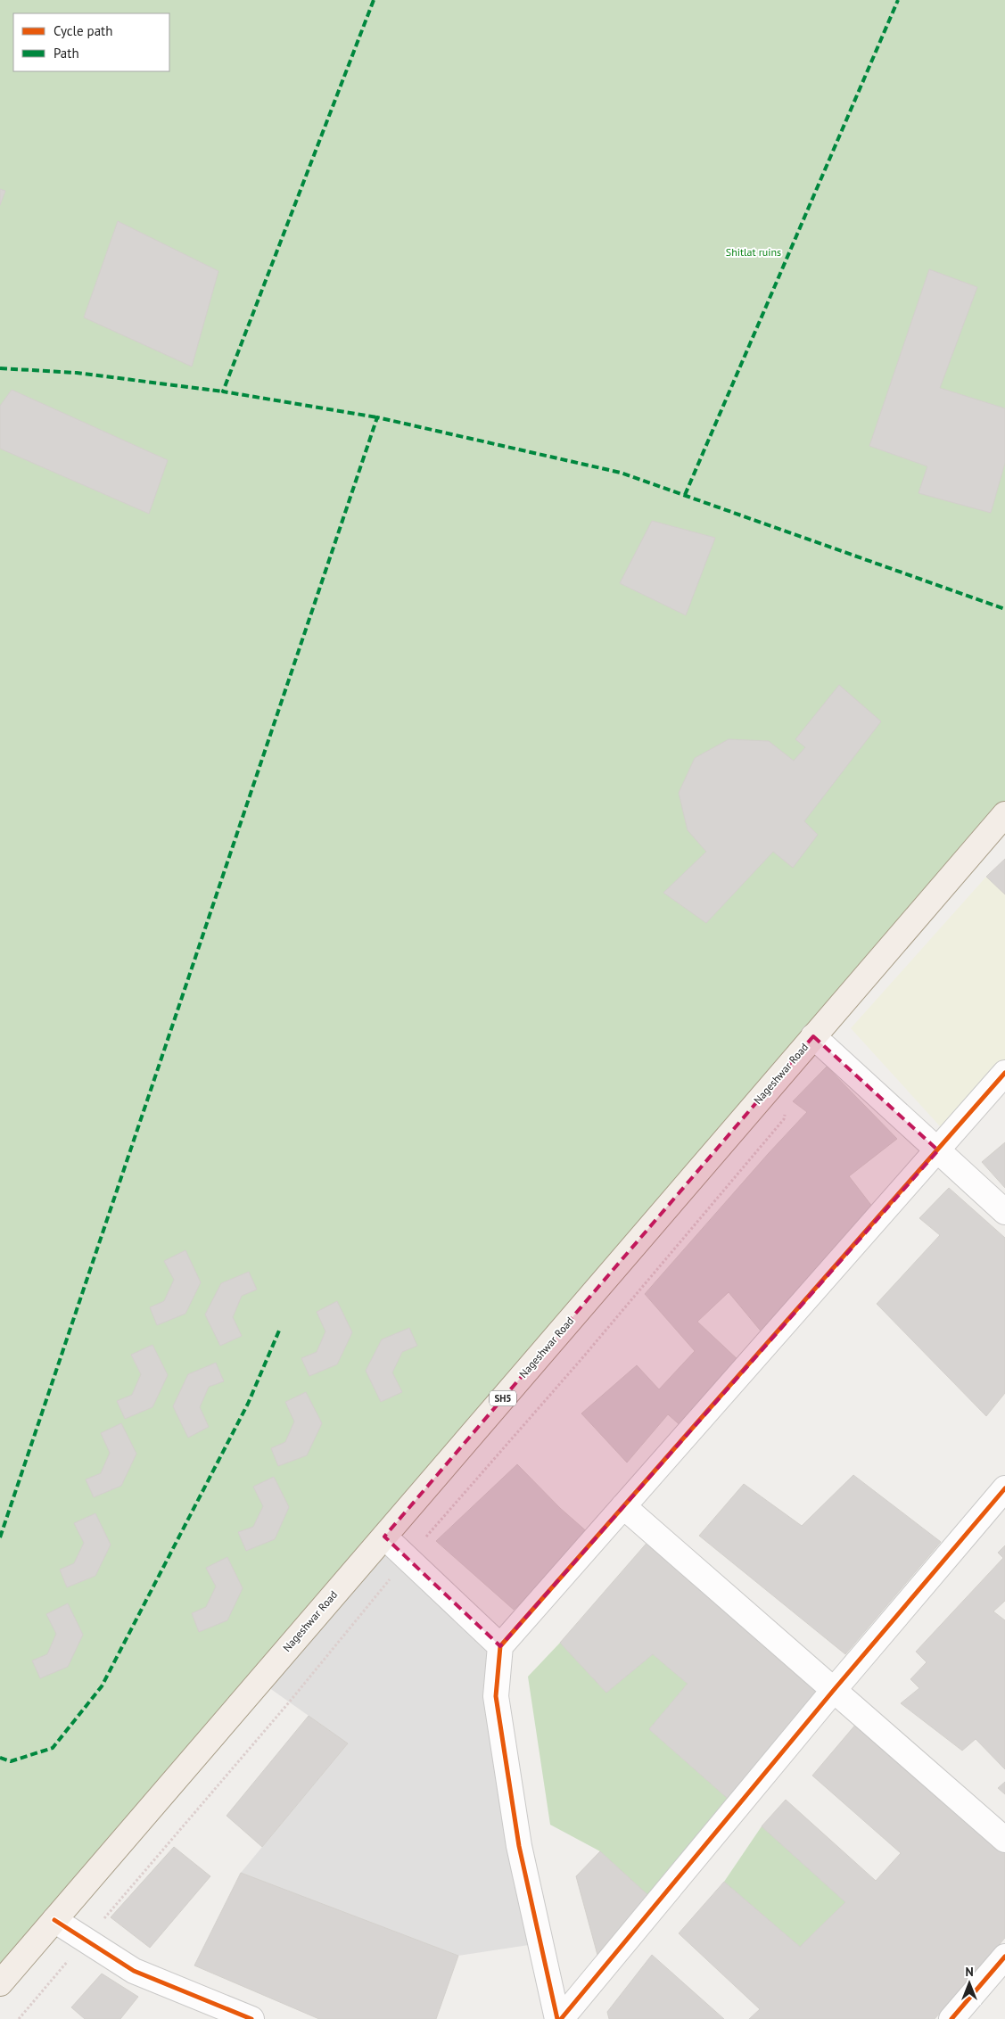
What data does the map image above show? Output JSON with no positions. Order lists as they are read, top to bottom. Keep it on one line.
{"streets":{"main road":["Nageshwar Road","SH5"]},"parks":["Shitlat ruins"],"legend":["Cycle path","Path"],"north":"top"}
